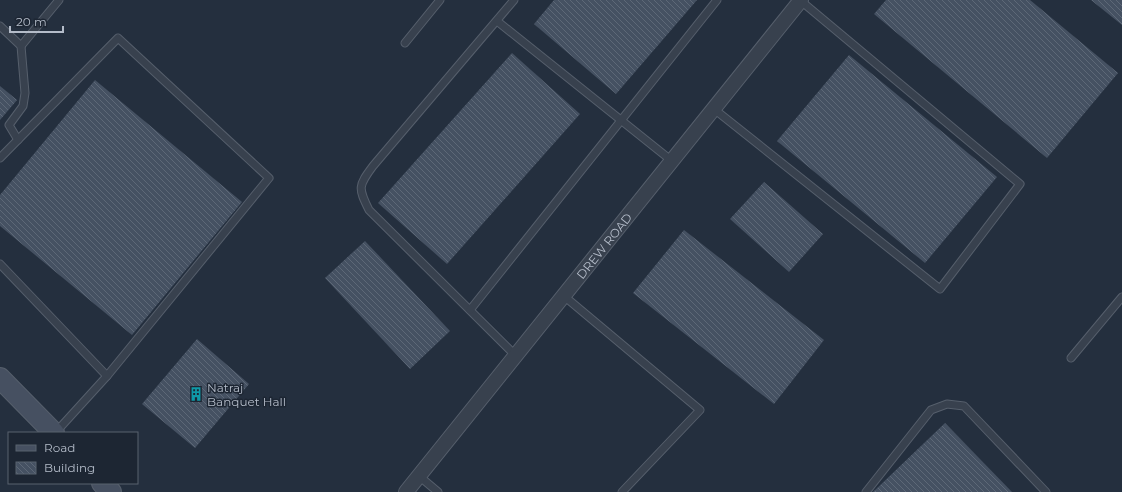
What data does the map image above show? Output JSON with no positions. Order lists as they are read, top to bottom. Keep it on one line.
{"streets":{"street":["DREW ROAD"]},"places":{"building":["Natraj Banquet Hall"]},"legend":["Road","Building"],"scale_bar":"20 m"}
